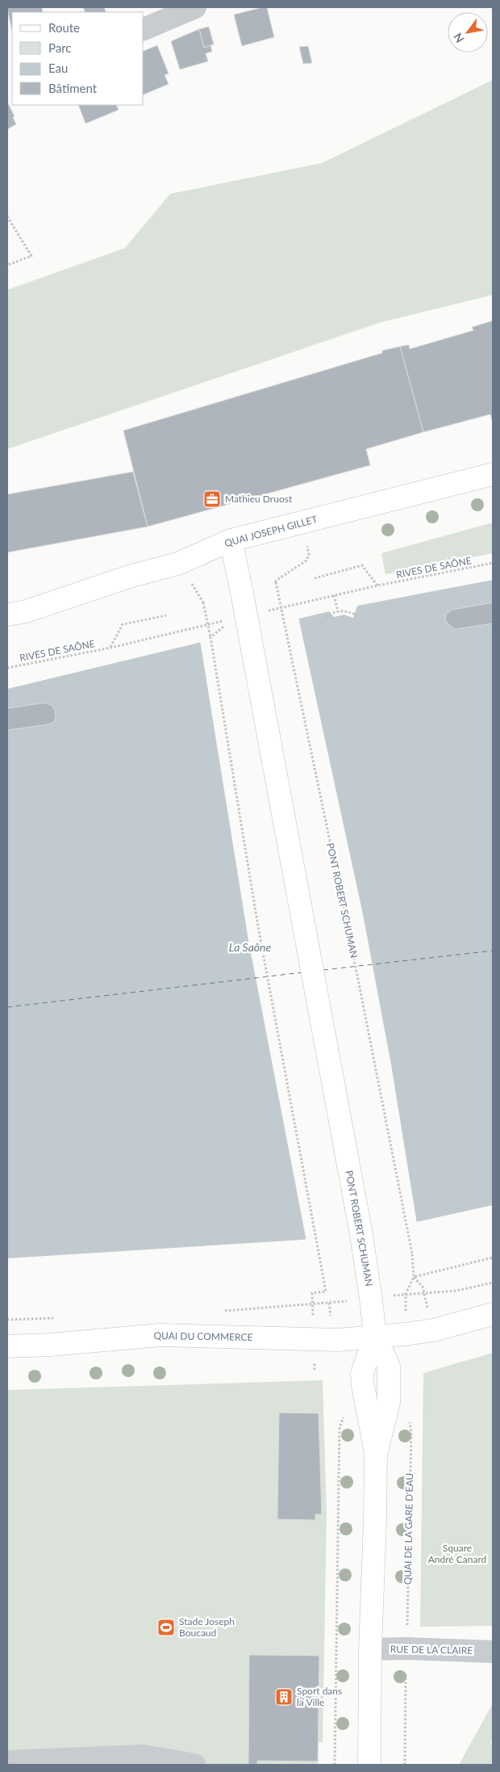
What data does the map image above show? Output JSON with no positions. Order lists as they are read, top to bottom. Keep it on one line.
{"streets":{"main road":["QUAI JOSEPH GILLET","PONT ROBERT SCHUMAN","QUAI DU COMMERCE"],"street":["RUE DE LA CLAIRE"],"path":["RIVES DE SAÔNE","QUAI DE LA GARE D'EAU"]},"crossings":[["QUAI JOSEPH GILLET","PONT ROBERT SCHUMAN"],["PONT ROBERT SCHUMAN","QUAI DU COMMERCE"],["QUAI DE LA GARE D'EAU","RUE DE LA CLAIRE"]],"water":["La Saône"],"parks":["Square André Canard"],"places":{"office":["Mathieu Druost"],"sports":["Stade Joseph Boucaud"],"building":["Sport dans la Ville"]},"legend":["Route","Parc","Eau","Bâtiment"],"north":"bottom left"}
